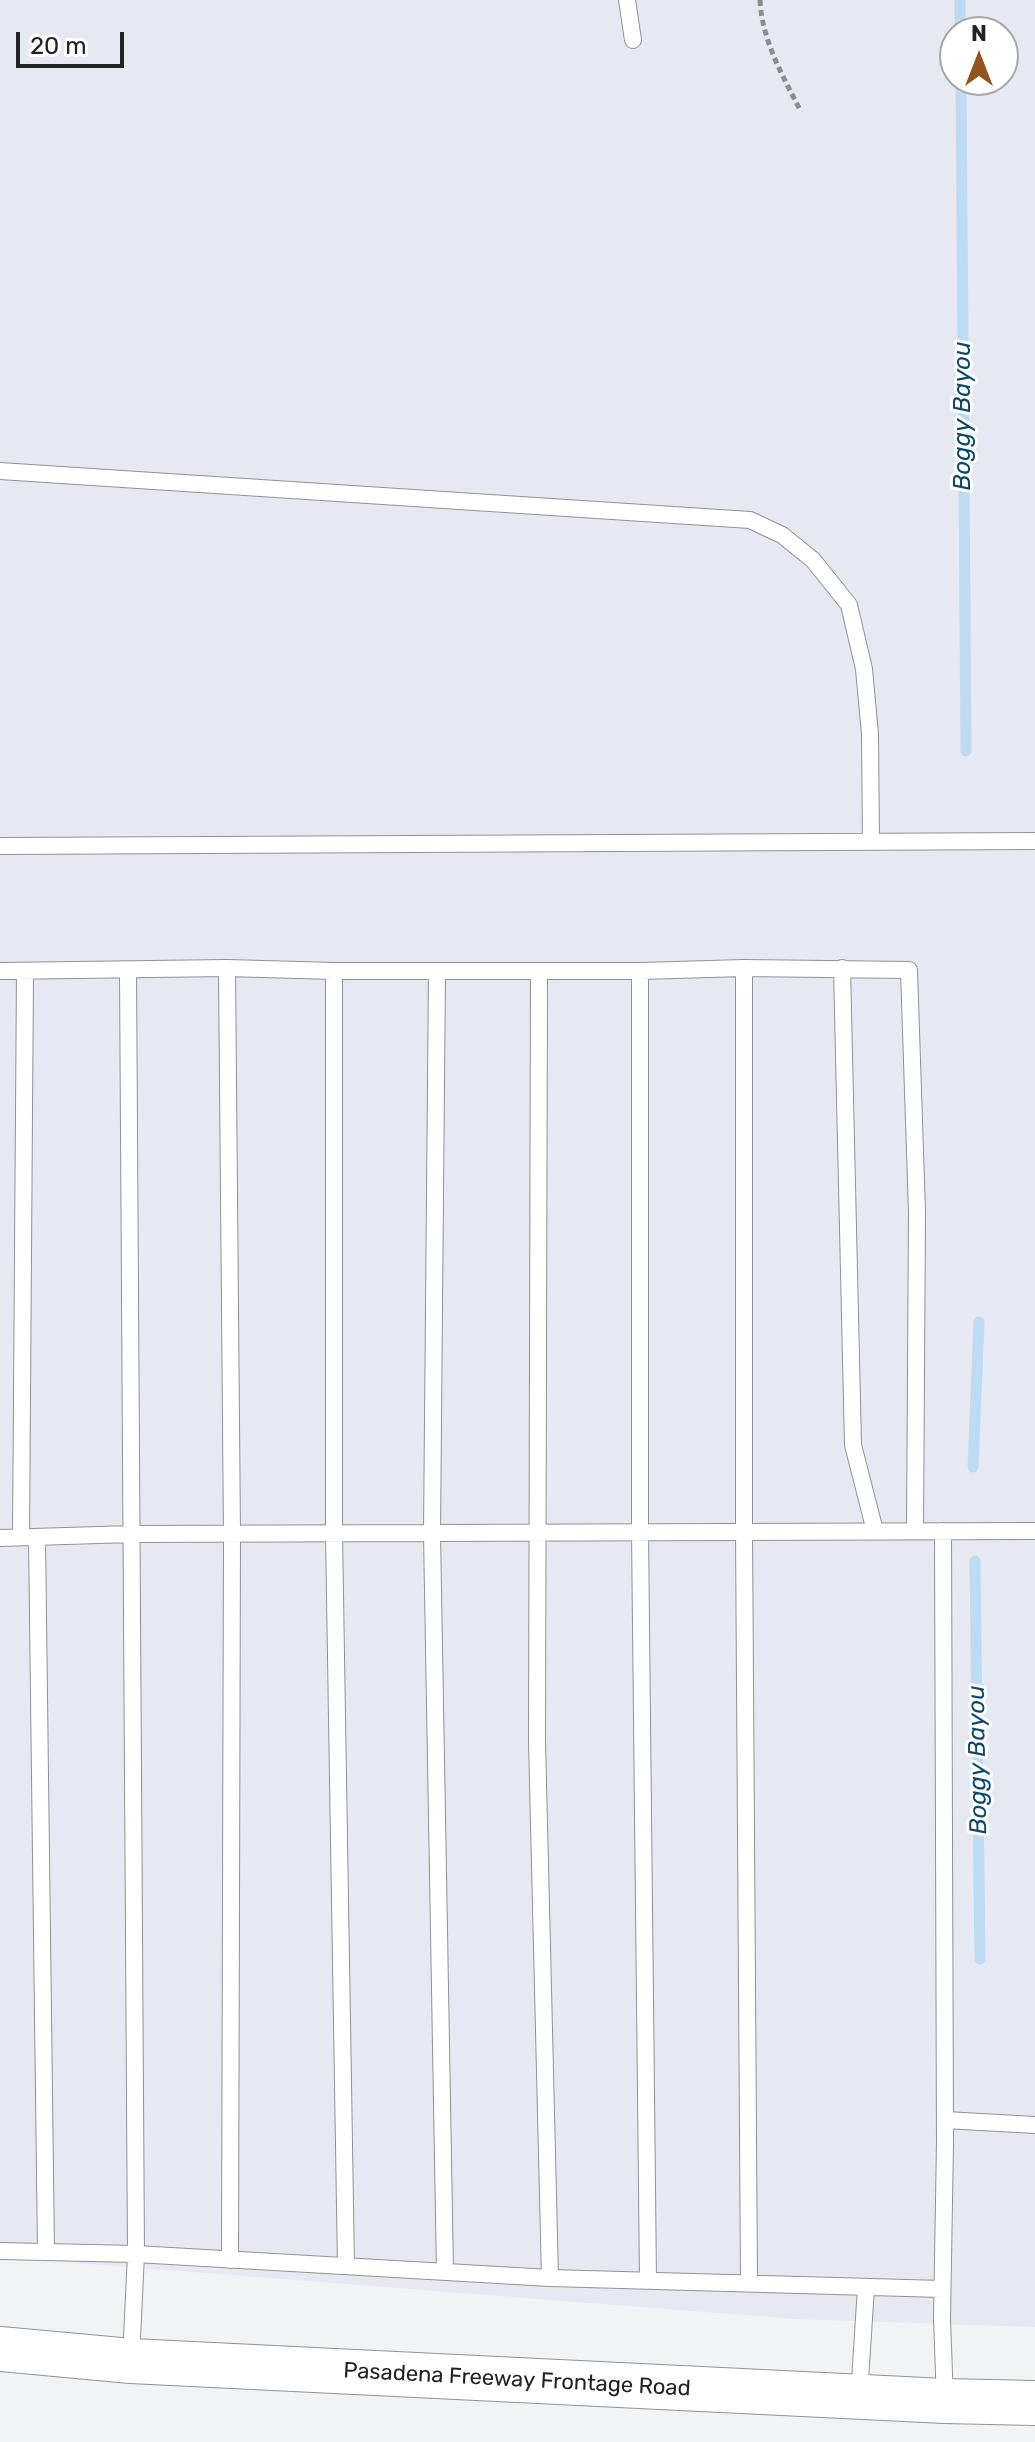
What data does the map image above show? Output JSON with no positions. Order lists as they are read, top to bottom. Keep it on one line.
{"streets":{"main road":["Pasadena Freeway Frontage Road"]},"water":["Boggy Bayou"],"scale_bar":"20 m","north":"top"}
